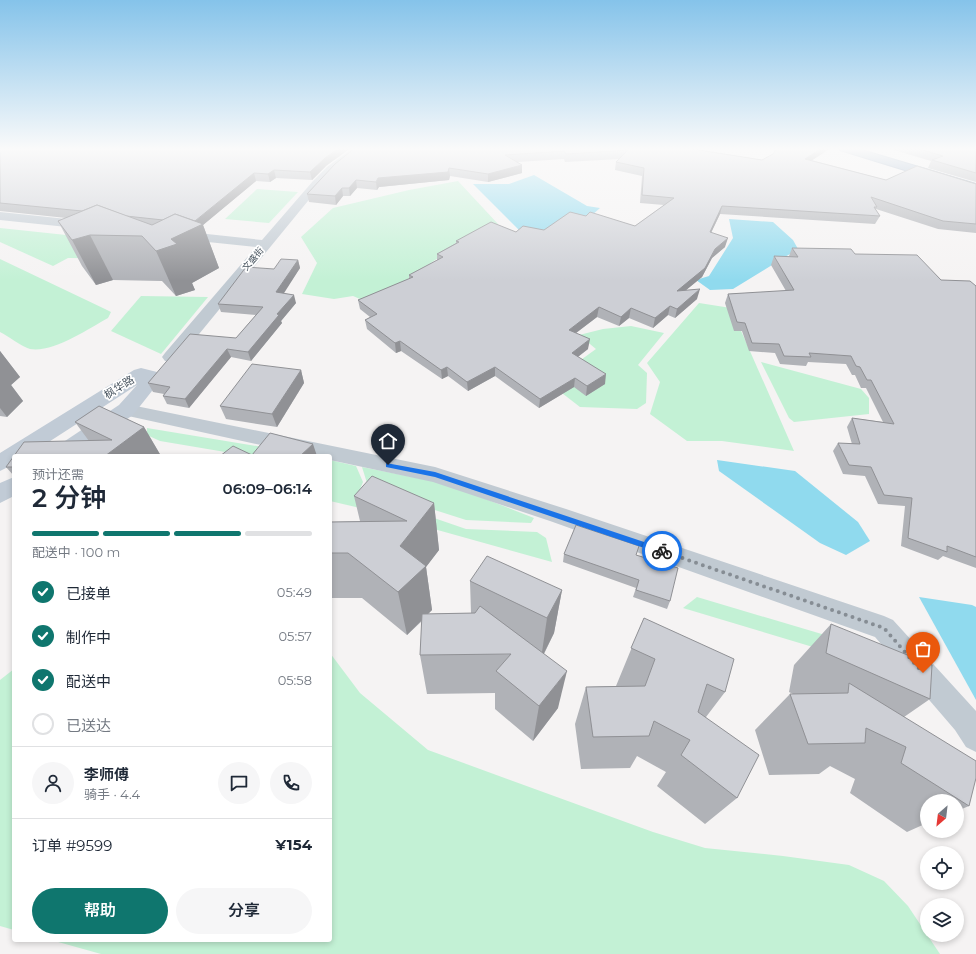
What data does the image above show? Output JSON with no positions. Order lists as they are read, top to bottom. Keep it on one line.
{"streets":{"street":["文盛街","枫华路"]},"crossings":[["文盛街","枫华路"]],"north":"bottom left","page":{"heading":["2 分钟","预计还需","06:09–06:14"],"panel":["李师傅","骑手 · 4.4","订单 #9599","¥154"],"bar":"配送中 · 100 m","list":[["已接单","05:49"],["制作中","05:57"],["配送中","05:58"],"已送达"],"buttons":["帮助","分享"]}}
